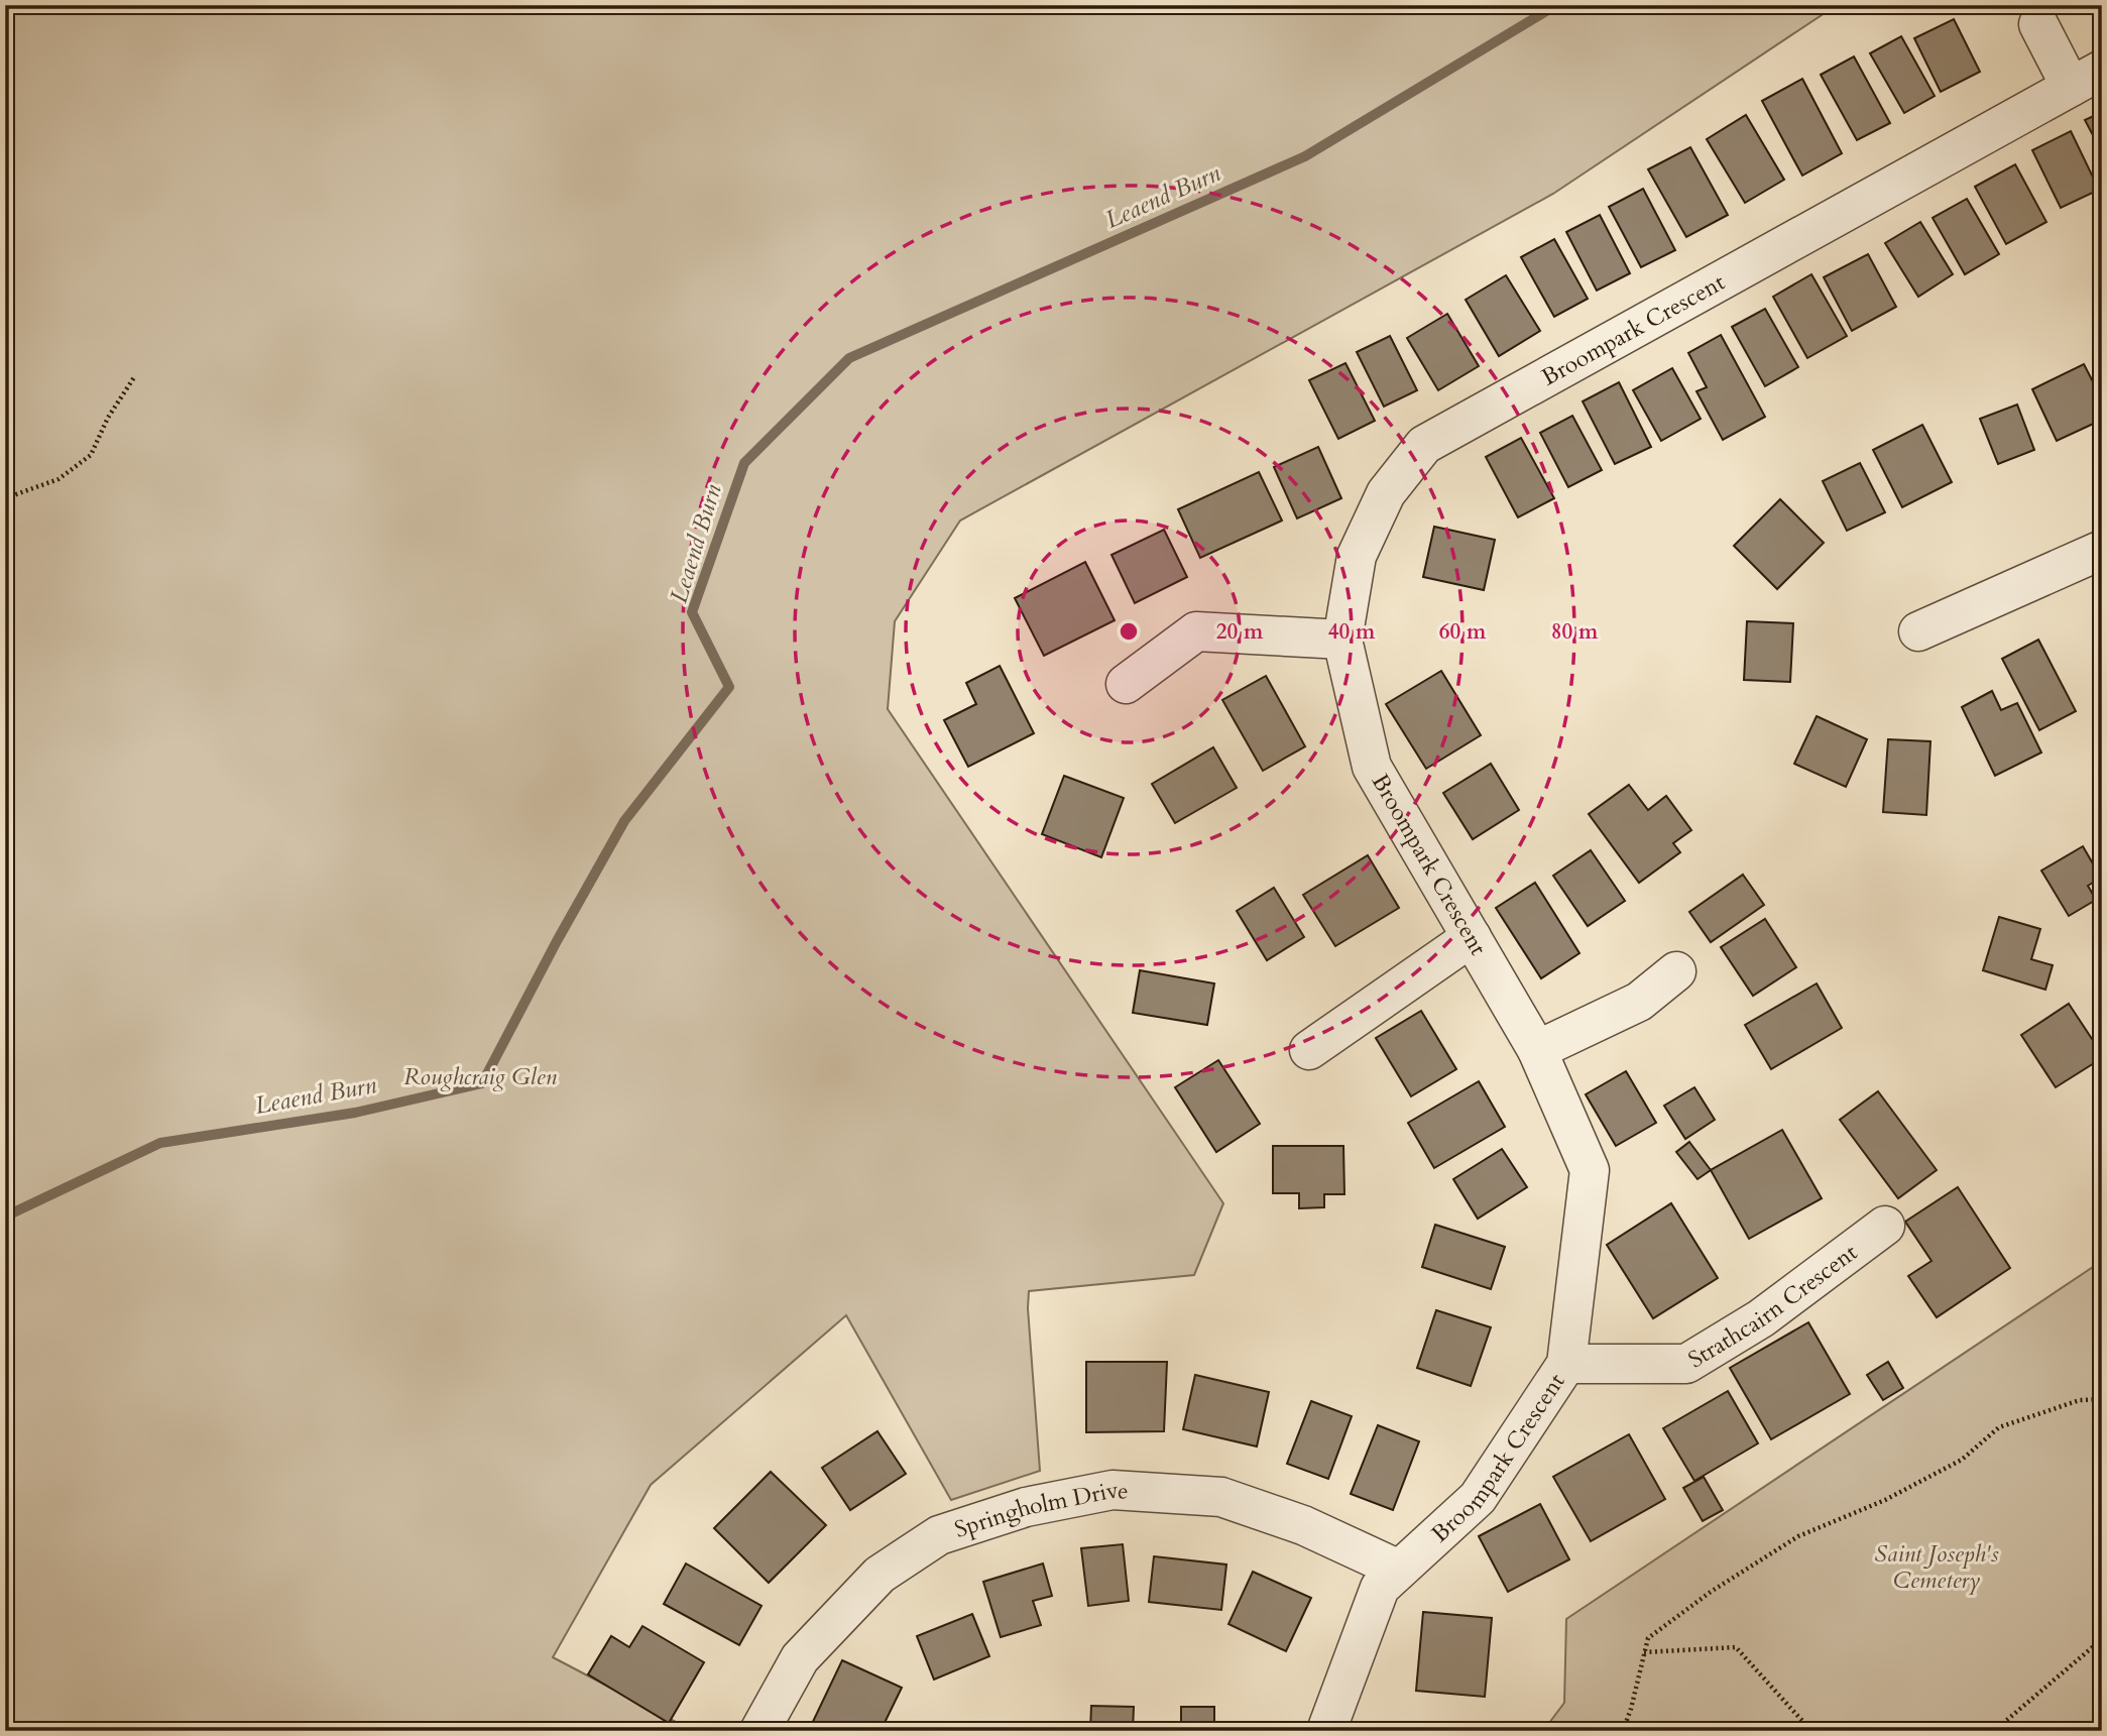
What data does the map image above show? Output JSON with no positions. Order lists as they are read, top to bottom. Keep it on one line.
{"streets":{"street":["Broompark Crescent","Strathcairn Crescent","Springholm Drive"]},"crossings":[["Broompark Crescent","Strathcairn Crescent"],["Broompark Crescent","Springholm Drive"]],"water":["Leaend Burn"],"parks":["Roughcraig Glen","Saint Joseph's Cemetery"],"rings":["20 m","40 m","60 m","80 m"]}
